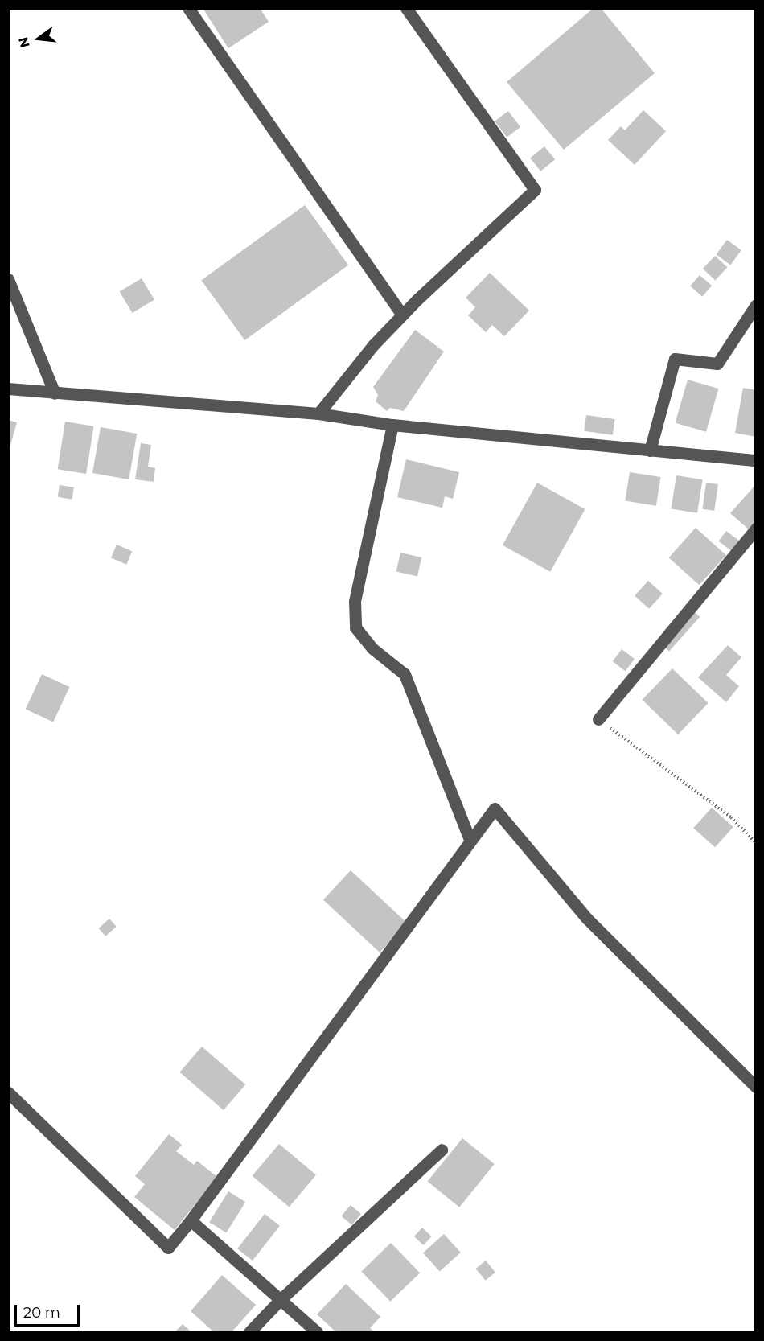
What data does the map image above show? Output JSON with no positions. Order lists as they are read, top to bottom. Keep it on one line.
{"scale_bar":"20 m","north":"left"}
